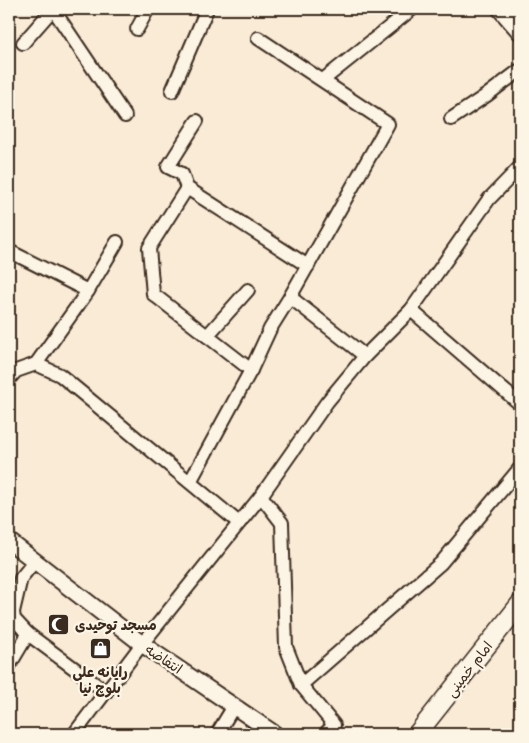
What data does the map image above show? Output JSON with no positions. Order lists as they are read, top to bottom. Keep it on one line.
{"streets":{"main road":["امام خمینی"],"street":["انتفاضه"]},"places":{"mosque":["مسجد توحیدی"],"shop":["رایانه علی بلوچ نیا"]}}
